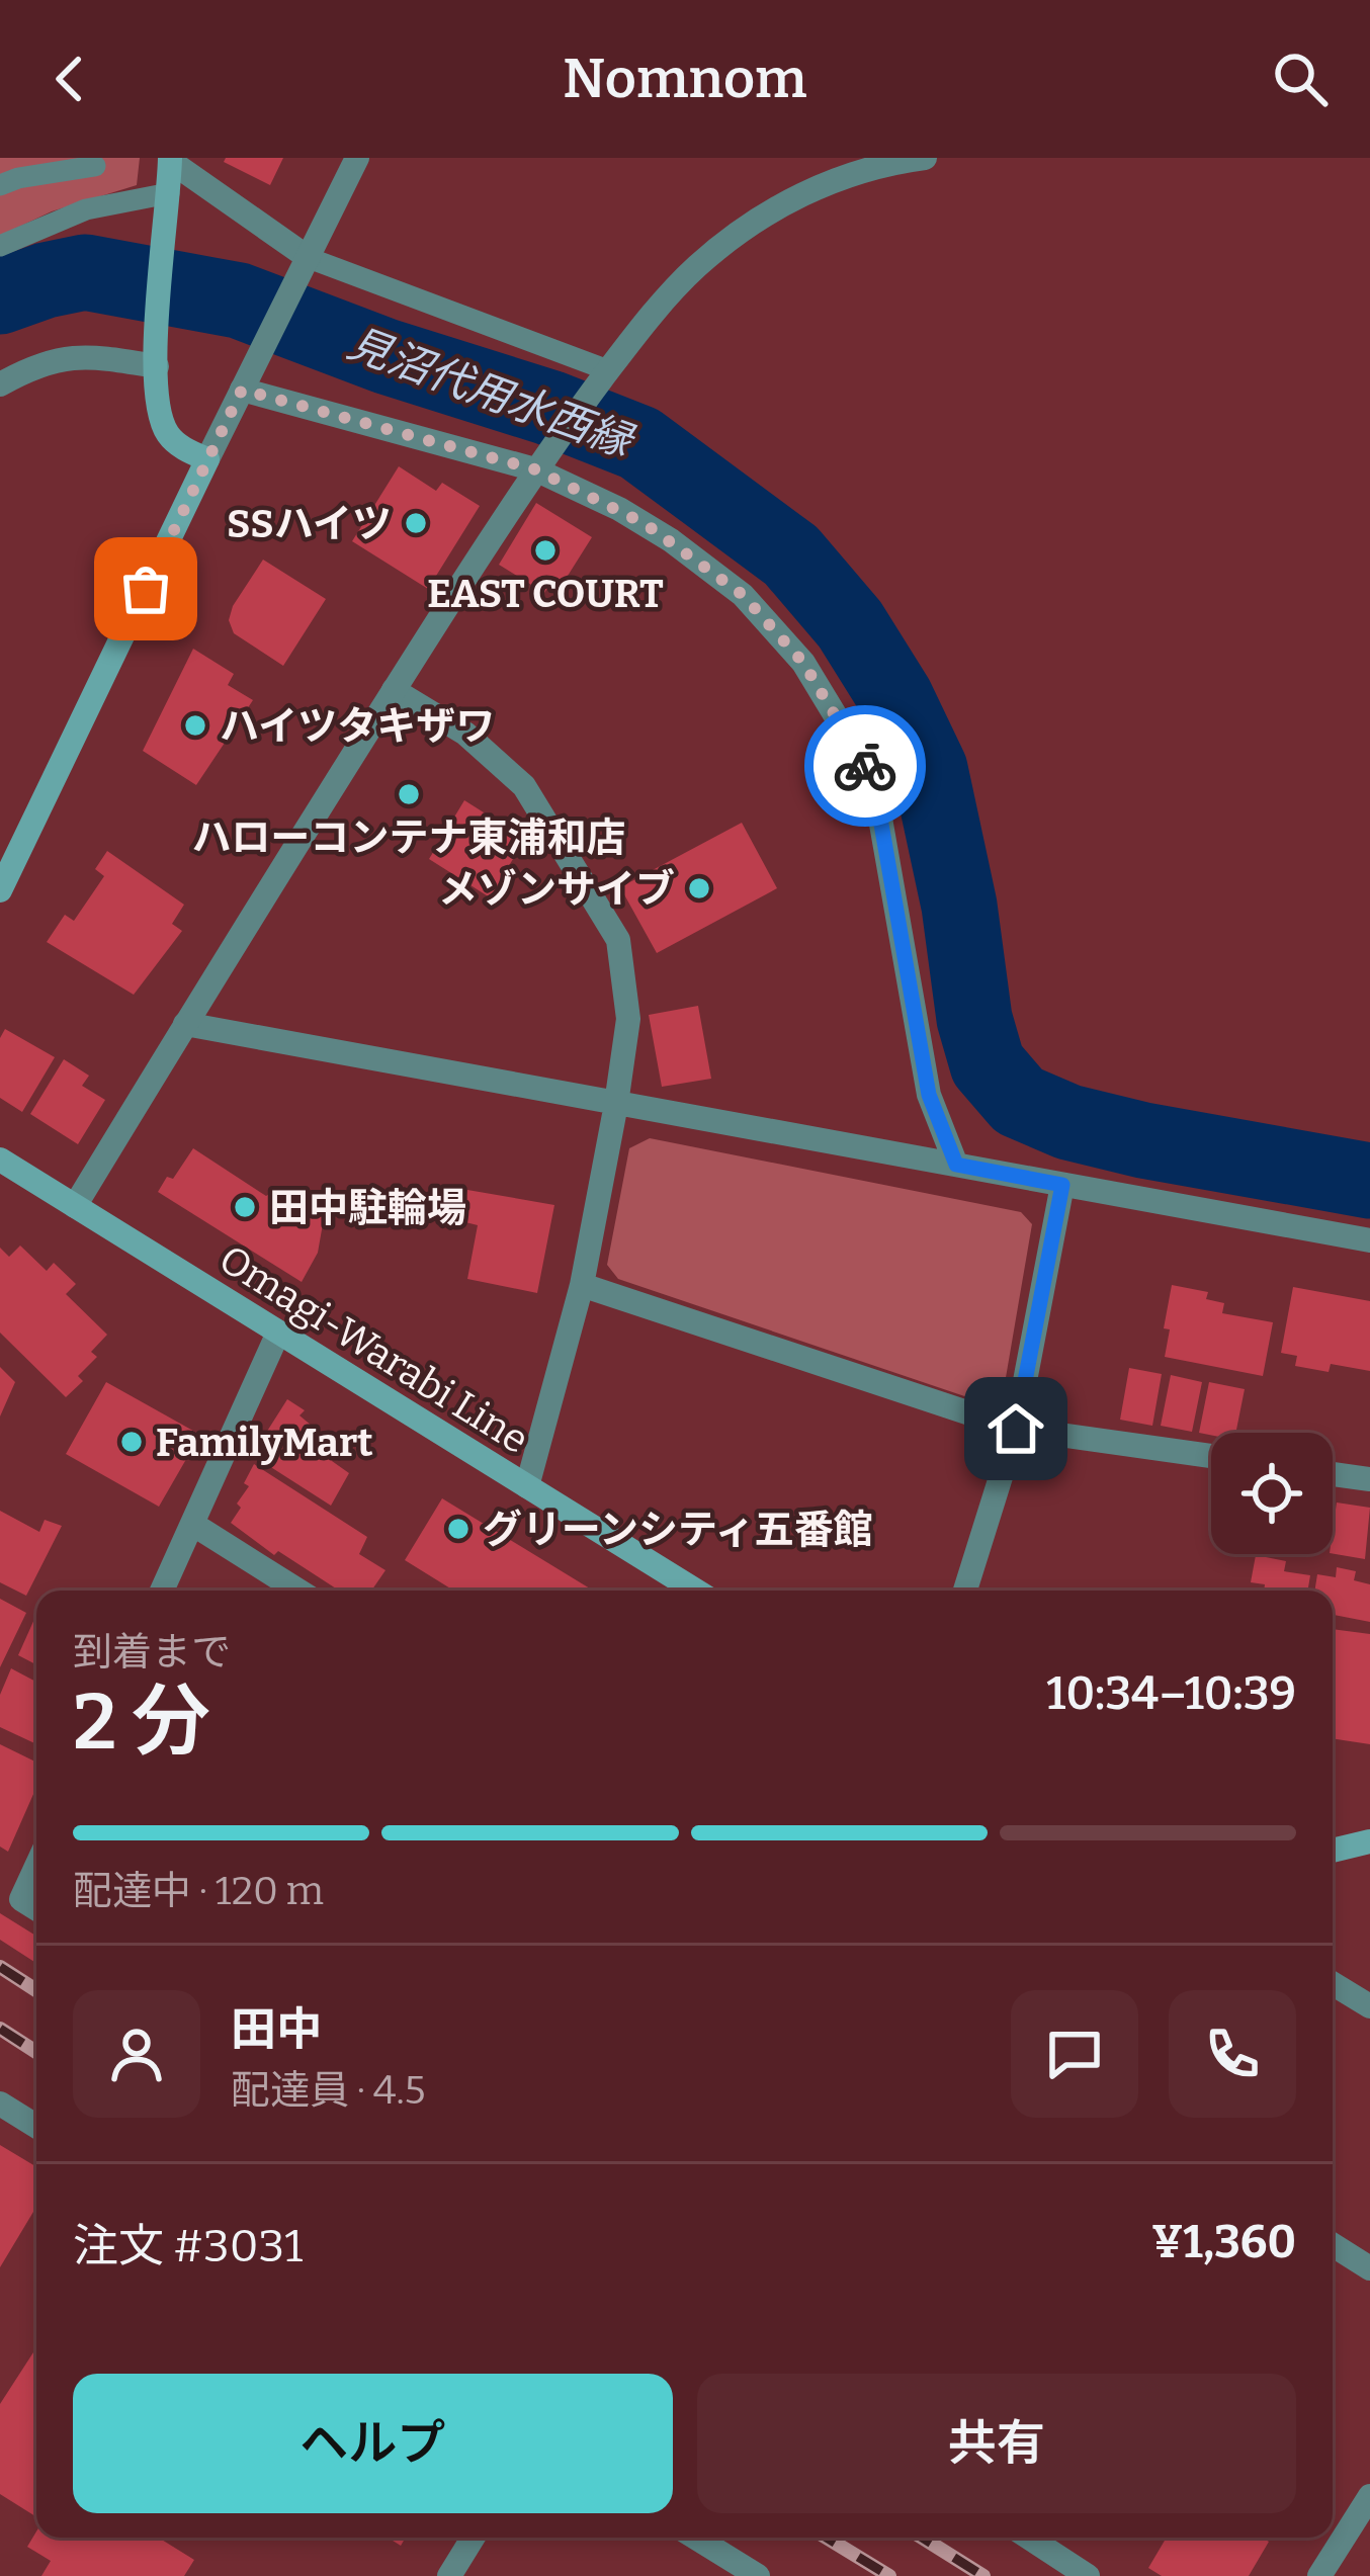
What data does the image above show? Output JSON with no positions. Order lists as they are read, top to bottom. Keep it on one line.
{"streets":{"main road":["Omagi-Warabi Line"]},"water":["見沼代用水西縁"],"places":["SSハイツ","EAST COURT","ハイツタキザワ","ハローコンテナ東浦和店","メゾンサイブ","田中駐輪場","FamilyMart","グリーンシティ五番館"],"page":{"header":"Nomnom","heading":["2 分","到着まで","10:34–10:39"],"panel":["田中","配達員 · 4.5","注文 #3031","¥1,360"],"bar":"配達中 · 120 m","buttons":["ヘルプ","共有"]}}
